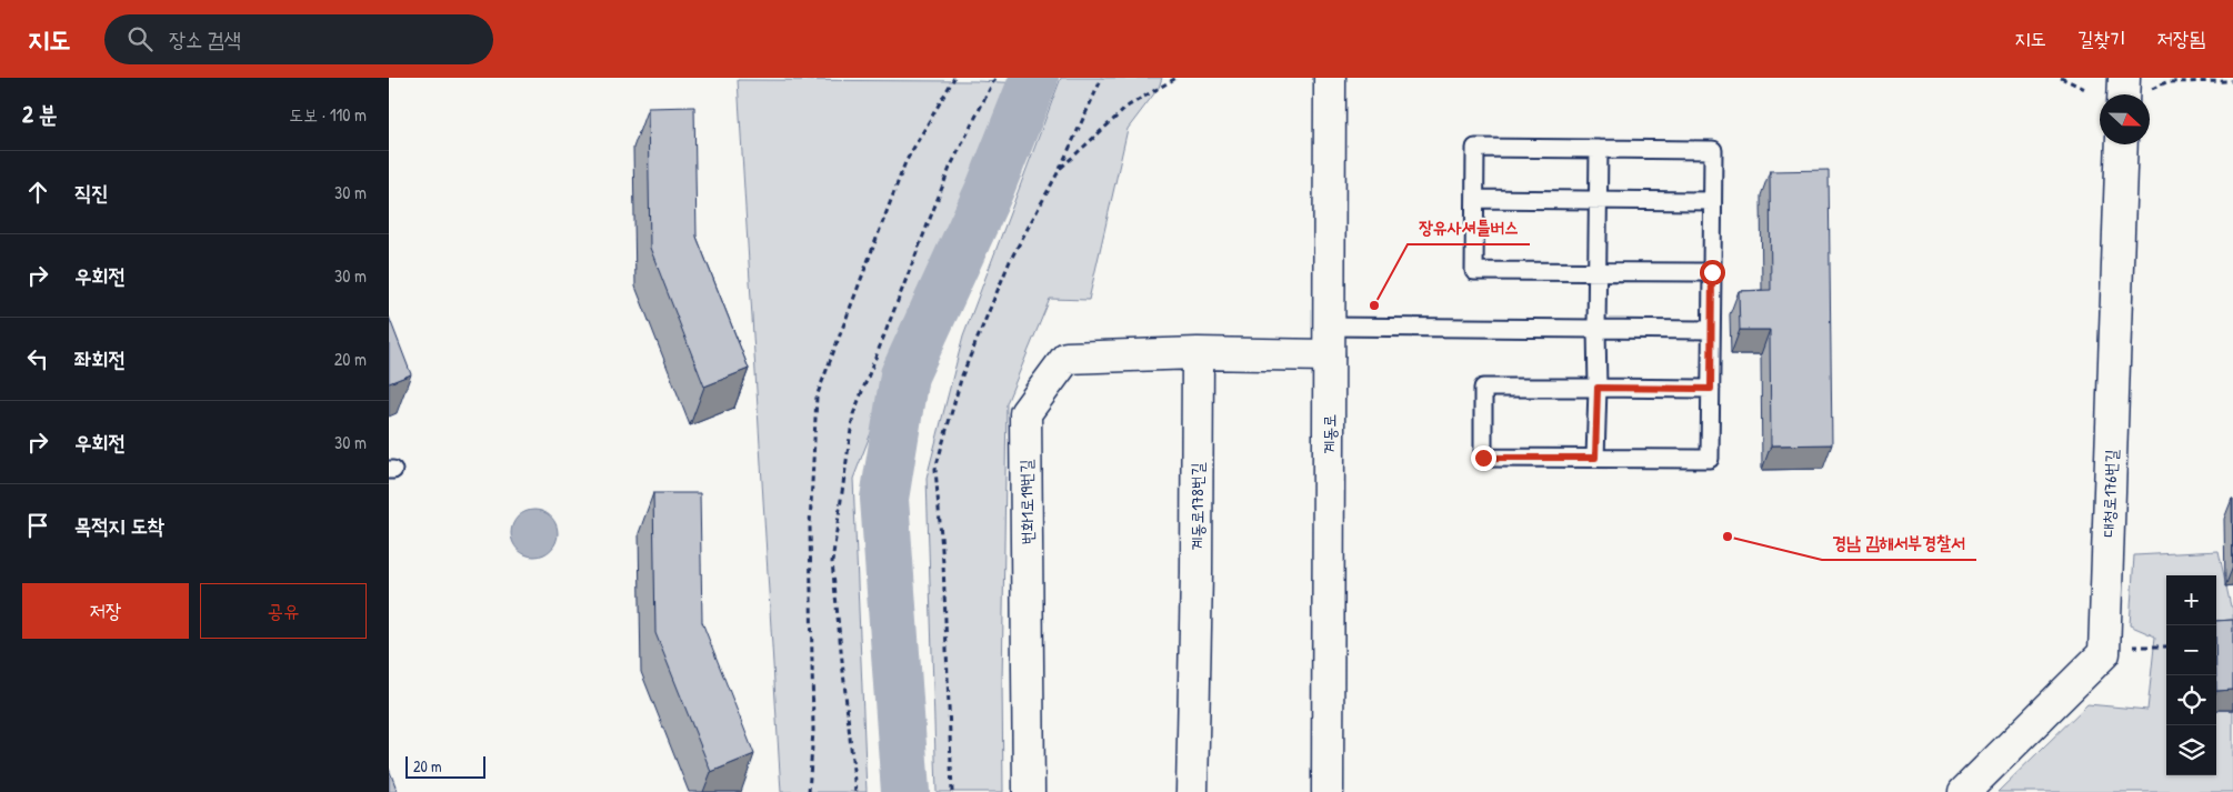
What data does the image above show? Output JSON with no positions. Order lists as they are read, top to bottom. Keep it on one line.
{"streets":{"street":["계동로","대청로176번길","번화1로19번길","계동로178번길"]},"crossings":[["번화1로19번길","계동로178번길"]],"places":["장유사셔틀버스","경남 김해서부경찰서"],"scale_bar":"20 m","north":"right","page":{"header":"지도","search":"장소 검색","nav":["지도","길찾기","저장됨"],"heading":["2 분","도보 · 110 m"],"list":[["직진","30 m"],["우회전","30 m"],["좌회전","20 m"],["우회전","30 m"],"목적지 도착"],"buttons":["저장","공유"],"map_buttons":["+","−"],"scale":"20 m"}}
